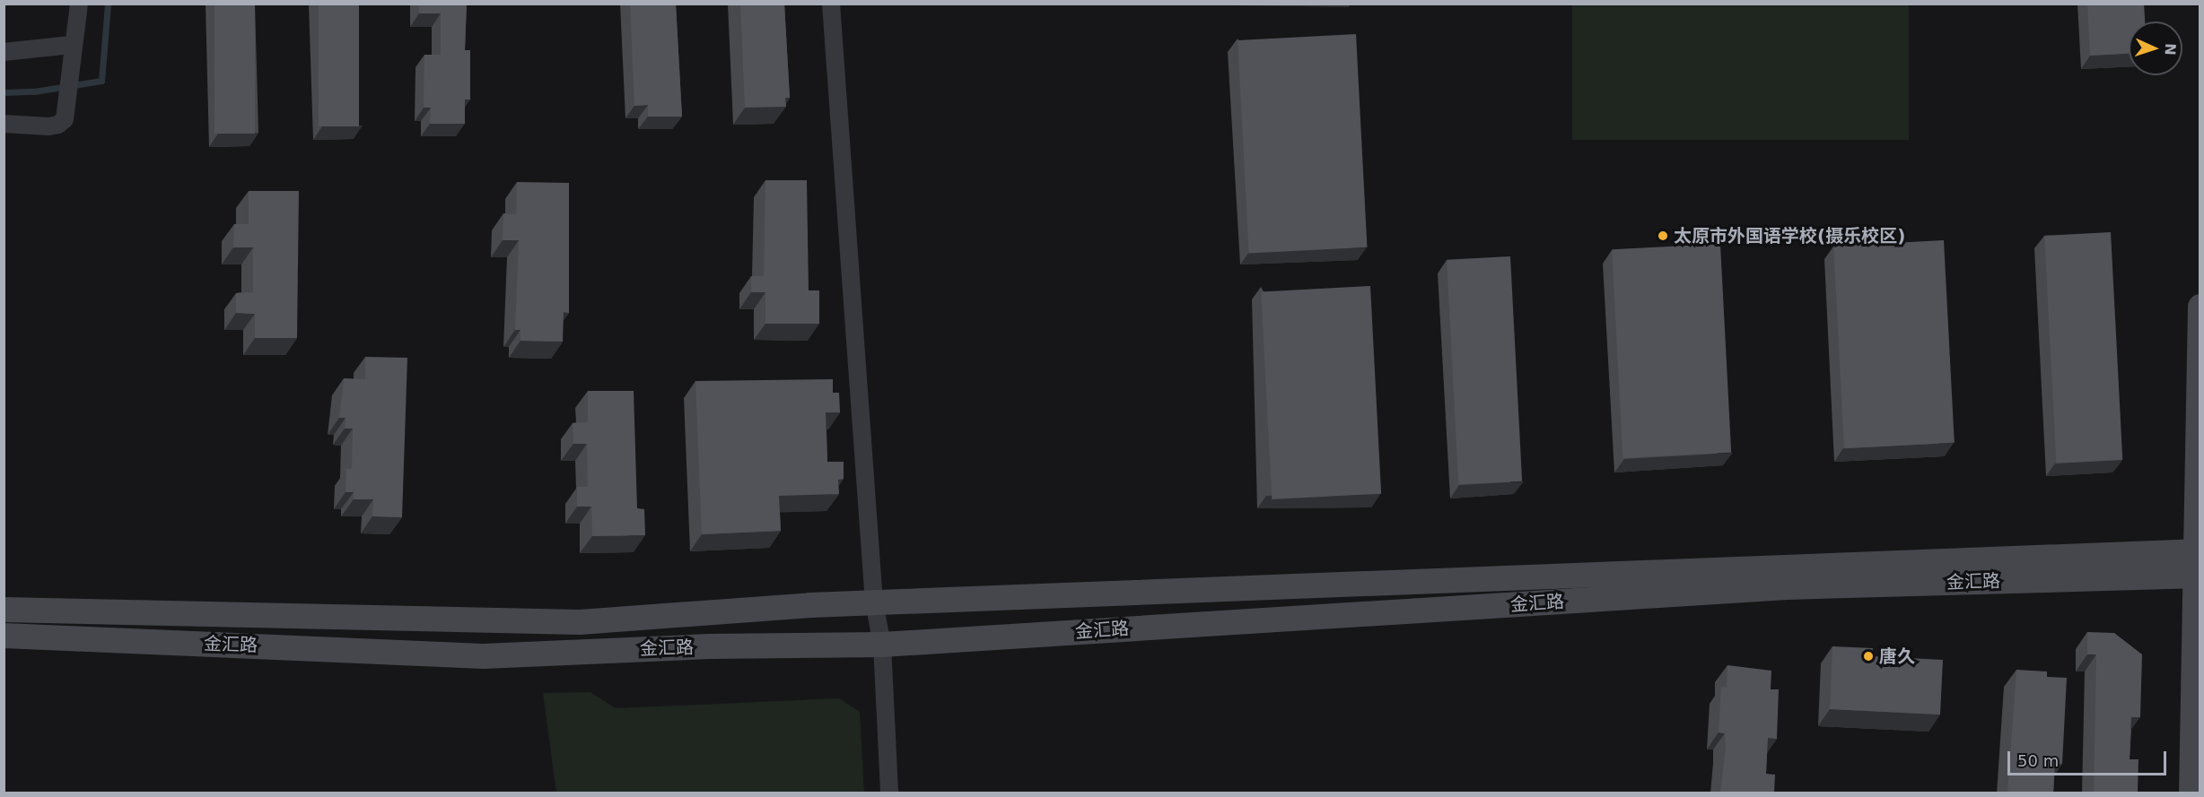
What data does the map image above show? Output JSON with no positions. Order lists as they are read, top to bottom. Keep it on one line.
{"streets":{"street":["金汇路"]},"places":["太原市外国语学校(摄乐校区)","唐久"],"scale_bar":"50 m","north":"right"}
